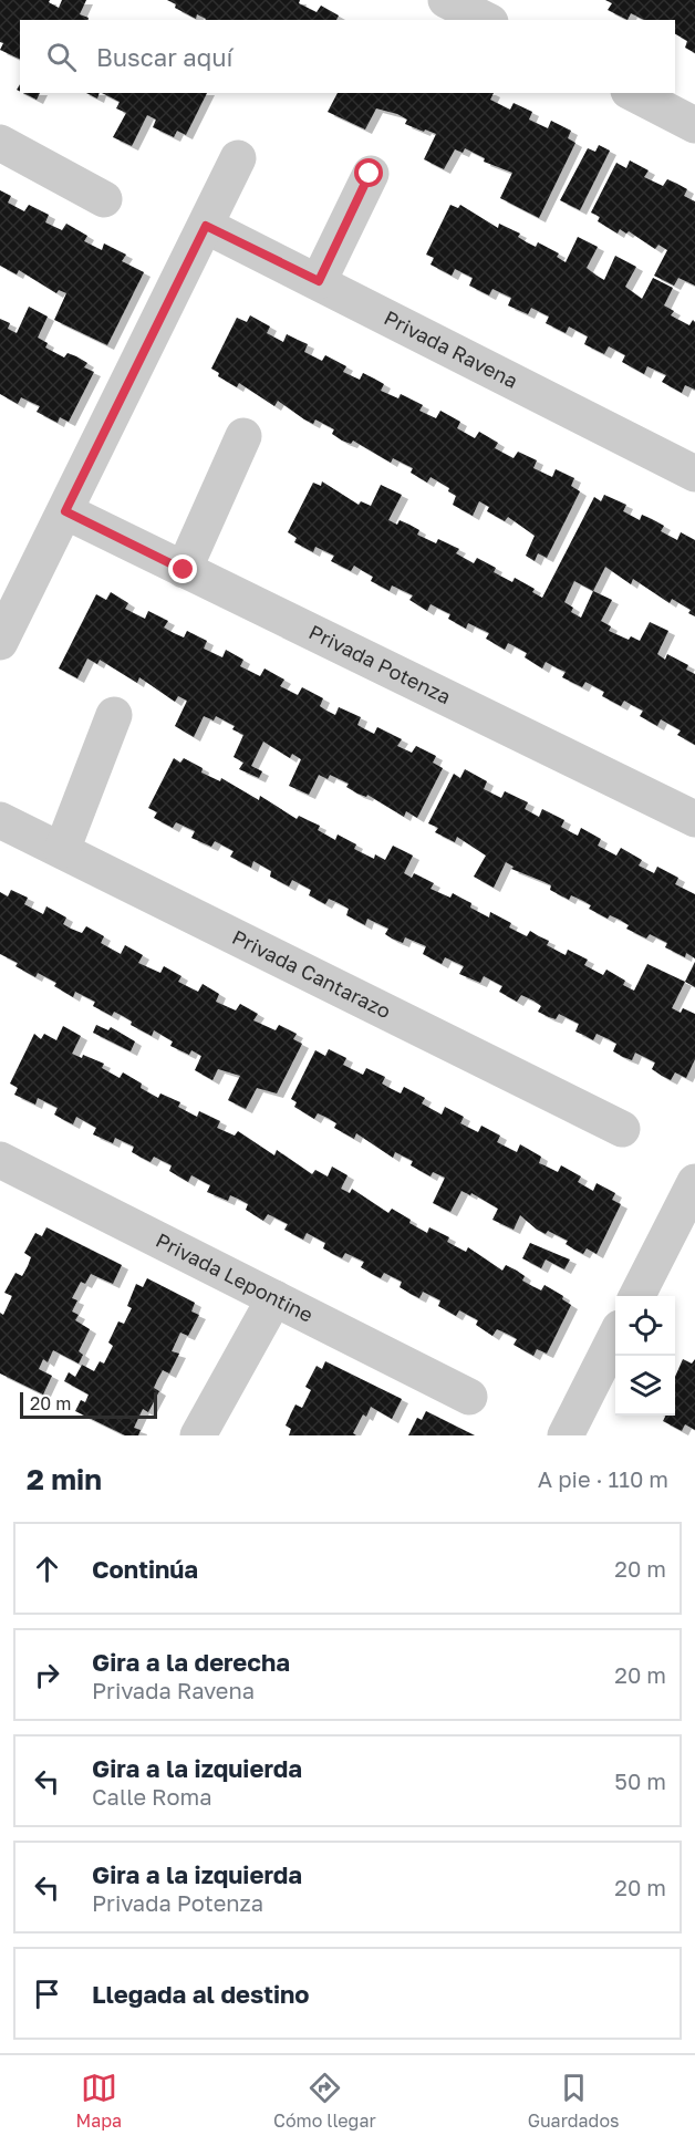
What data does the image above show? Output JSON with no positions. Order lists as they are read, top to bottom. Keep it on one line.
{"streets":{"street":["Privada Ravena","Privada Potenza","Privada Cantarazo","Privada Lepontine"]},"scale_bar":"20 m","page":{"search":"Buscar aquí","scale":"20 m","heading":["2 min","A pie · 110 m"],"list":[["Continúa","20 m"],["Gira a la derecha","Privada Ravena","20 m"],["Gira a la izquierda","Calle Roma","50 m"],["Gira a la izquierda","Privada Potenza","20 m"],"Llegada al destino"],"nav":["Mapa","Cómo llegar","Guardados"]}}
